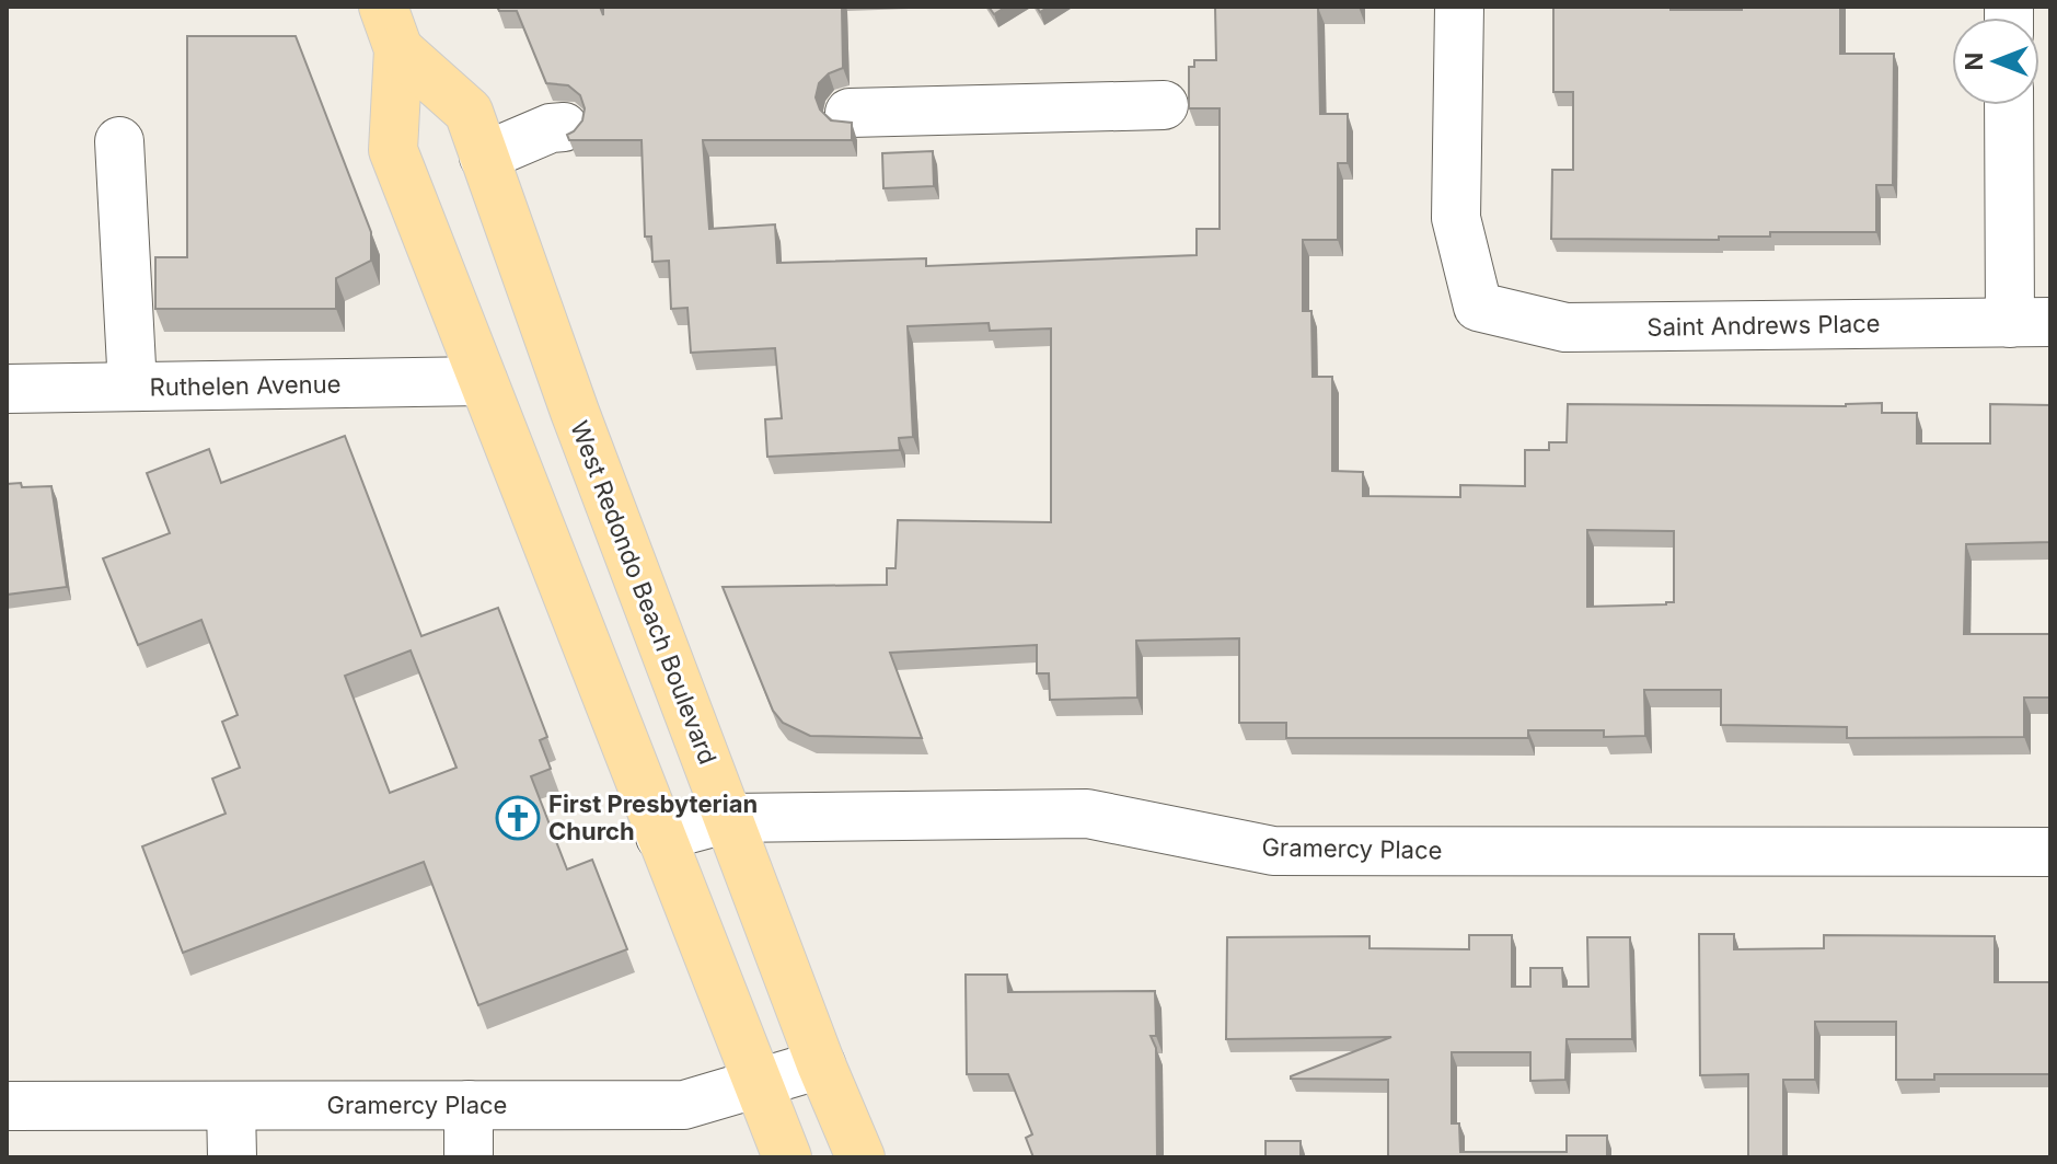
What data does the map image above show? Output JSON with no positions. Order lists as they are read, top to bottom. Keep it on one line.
{"streets":{"main road":["West Redondo Beach Boulevard"],"street":["Saint Andrews Place","Ruthelen Avenue","Gramercy Place"]},"crossings":[["Ruthelen Avenue","West Redondo Beach Boulevard"],["West Redondo Beach Boulevard","Gramercy Place"]],"places":{"church":["First Presbyterian Church"]},"north":"left"}
